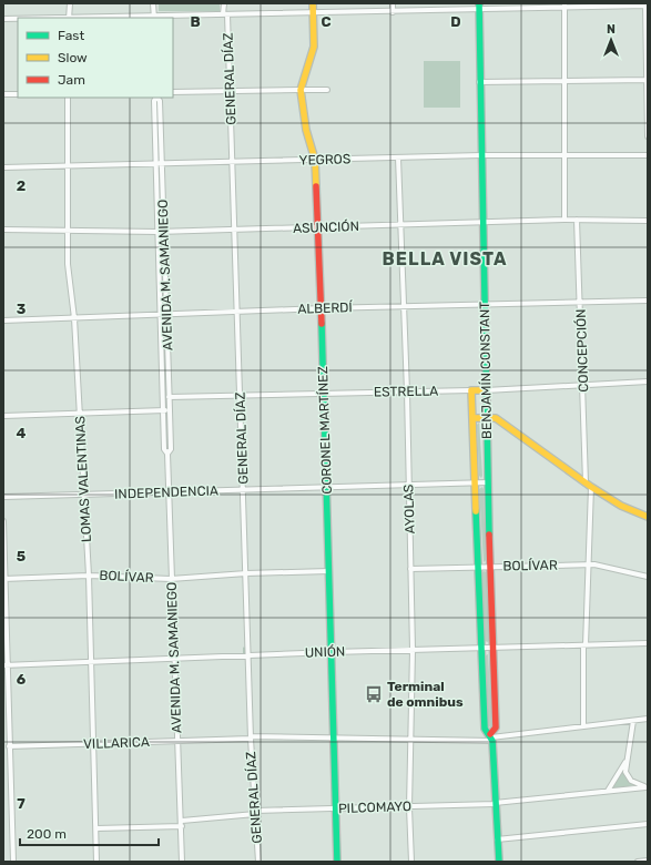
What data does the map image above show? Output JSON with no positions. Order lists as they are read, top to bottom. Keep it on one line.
{"streets":{"street":["GENERAL DÍAZ","YEGROS","ASUNCIÓN","AVENIDA M. SAMANIEGO","ALBERDÍ","CONCEPCIÓN","BENJAMÍN CONSTANT","ESTRELLA","CORONEL MARTÍNEZ","LOMAS VALENTINAS","INDEPENDENCIA","AYOLAS","BOLÍVAR","UNIÓN","VILLARICA","PILCOMAYO"]},"crossings":[["GENERAL DÍAZ","YEGROS"],["GENERAL DÍAZ","ASUNCIÓN"],["GENERAL DÍAZ","ALBERDÍ"],["GENERAL DÍAZ","ESTRELLA"],["GENERAL DÍAZ","INDEPENDENCIA"],["GENERAL DÍAZ","BOLÍVAR"],["GENERAL DÍAZ","UNIÓN"],["GENERAL DÍAZ","VILLARICA"],["GENERAL DÍAZ","PILCOMAYO"],["YEGROS","AVENIDA M. SAMANIEGO"],["YEGROS","BENJAMÍN CONSTANT"],["YEGROS","CORONEL MARTÍNEZ"],["YEGROS","LOMAS VALENTINAS"],["YEGROS","AYOLAS"],["ASUNCIÓN","AVENIDA M. SAMANIEGO"],["ASUNCIÓN","CONCEPCIÓN"],["ASUNCIÓN","BENJAMÍN CONSTANT"],["ASUNCIÓN","CORONEL MARTÍNEZ"],["ASUNCIÓN","LOMAS VALENTINAS"],["ASUNCIÓN","AYOLAS"],["AVENIDA M. SAMANIEGO","ALBERDÍ"],["AVENIDA M. SAMANIEGO","ESTRELLA"],["AVENIDA M. SAMANIEGO","INDEPENDENCIA"],["AVENIDA M. SAMANIEGO","BOLÍVAR"],["AVENIDA M. SAMANIEGO","UNIÓN"],["AVENIDA M. SAMANIEGO","VILLARICA"],["AVENIDA M. SAMANIEGO","PILCOMAYO"],["ALBERDÍ","CONCEPCIÓN"],["ALBERDÍ","BENJAMÍN CONSTANT"],["ALBERDÍ","CORONEL MARTÍNEZ"],["ALBERDÍ","LOMAS VALENTINAS"],["ALBERDÍ","AYOLAS"],["CONCEPCIÓN","ESTRELLA"],["CONCEPCIÓN","BOLÍVAR"],["CONCEPCIÓN","UNIÓN"],["CONCEPCIÓN","VILLARICA"],["BENJAMÍN CONSTANT","ESTRELLA"],["BENJAMÍN CONSTANT","INDEPENDENCIA"],["BENJAMÍN CONSTANT","BOLÍVAR"],["BENJAMÍN CONSTANT","UNIÓN"],["BENJAMÍN CONSTANT","VILLARICA"],["BENJAMÍN CONSTANT","PILCOMAYO"],["ESTRELLA","CORONEL MARTÍNEZ"],["ESTRELLA","AYOLAS"],["CORONEL MARTÍNEZ","INDEPENDENCIA"],["CORONEL MARTÍNEZ","BOLÍVAR"],["CORONEL MARTÍNEZ","UNIÓN"],["CORONEL MARTÍNEZ","VILLARICA"],["CORONEL MARTÍNEZ","PILCOMAYO"],["LOMAS VALENTINAS","INDEPENDENCIA"],["LOMAS VALENTINAS","BOLÍVAR"],["LOMAS VALENTINAS","UNIÓN"],["LOMAS VALENTINAS","VILLARICA"],["LOMAS VALENTINAS","PILCOMAYO"],["INDEPENDENCIA","AYOLAS"],["AYOLAS","BOLÍVAR"],["AYOLAS","UNIÓN"],["AYOLAS","VILLARICA"],["AYOLAS","PILCOMAYO"]],"districts":["BELLA VISTA"],"places":{"bus stop":["Terminal de omnibus"]},"legend":["Fast","Slow","Jam"],"scale_bar":"200 m","north":"top","grid":{"columns":["B","C","D"],"rows":["2","3","4","5","6","7"]}}
